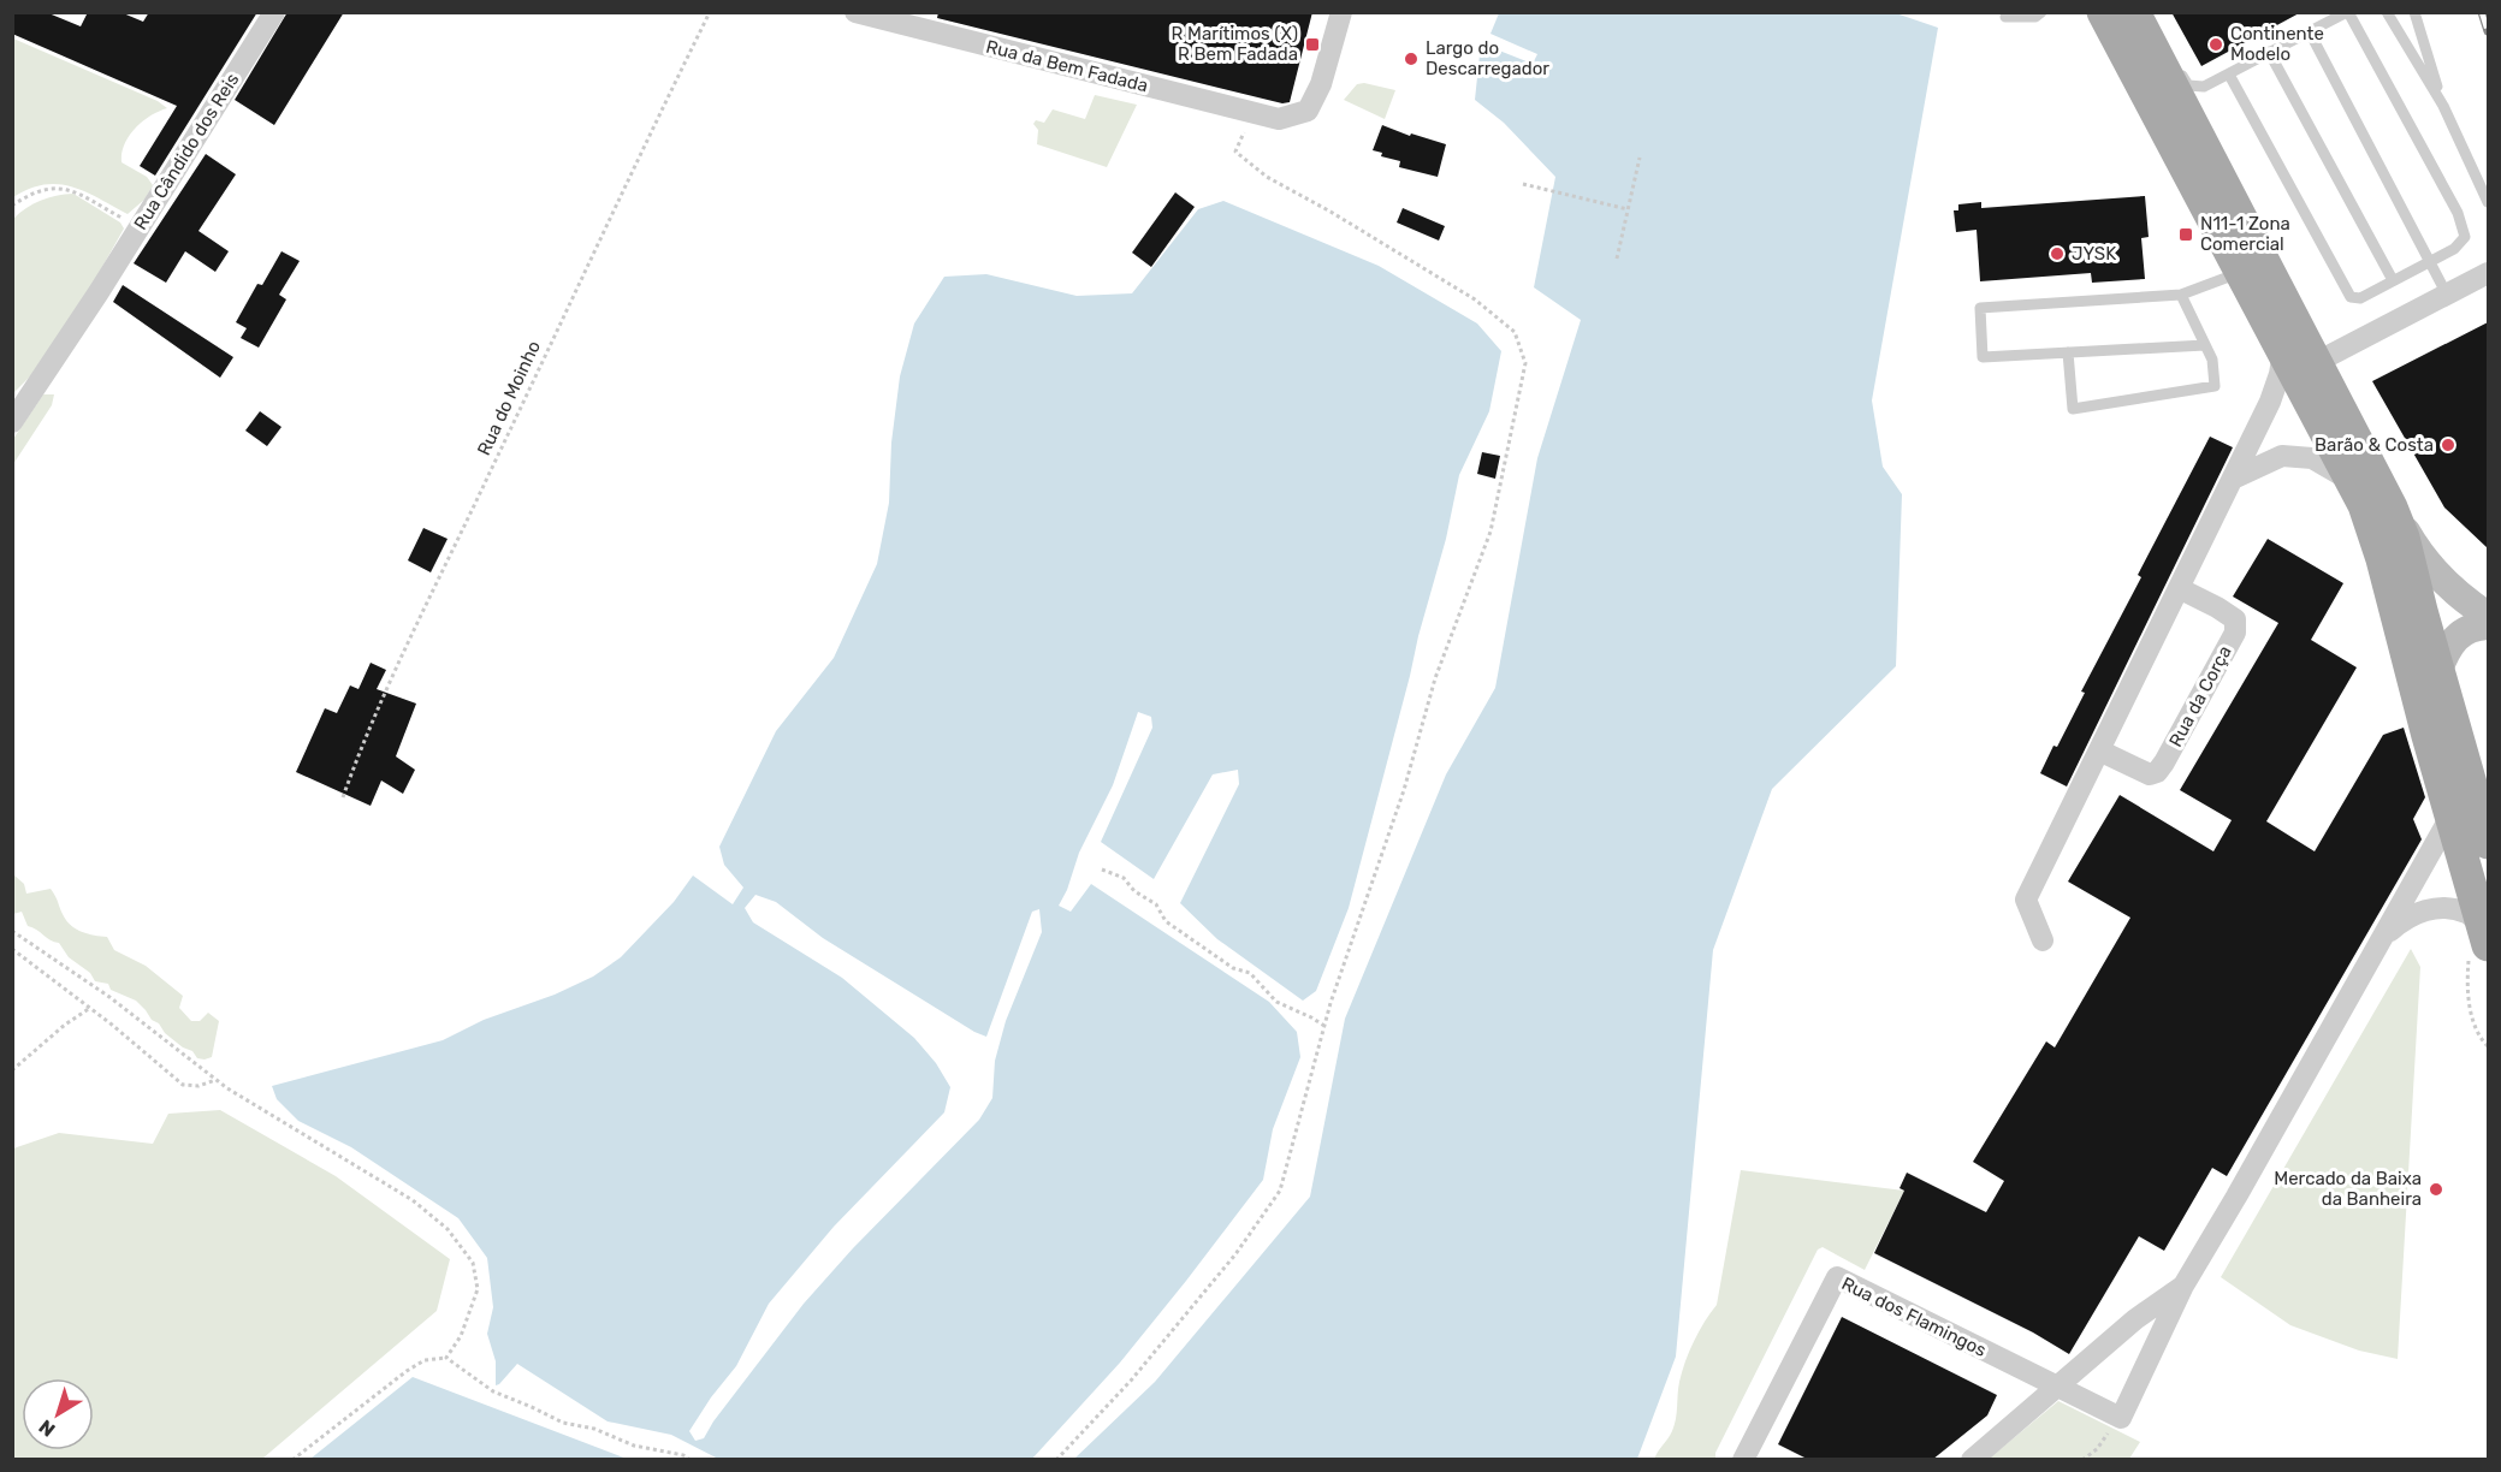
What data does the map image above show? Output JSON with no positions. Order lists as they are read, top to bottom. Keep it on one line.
{"streets":{"street":["Rua da Bem Fadada","Rua Cândido dos Reis","Rua da Corça","Rua dos Flamingos"],"path":["Rua do Moinho"]},"places":{"transit":["R Marítimos (X) R Bem Fadada","N11-1 Zona Comercial"],"other":["Continente Modelo","Largo do Descarregador","JYSK","Barão & Costa","Mercado da Baixa da Banheira"]},"north":"bottom left"}
